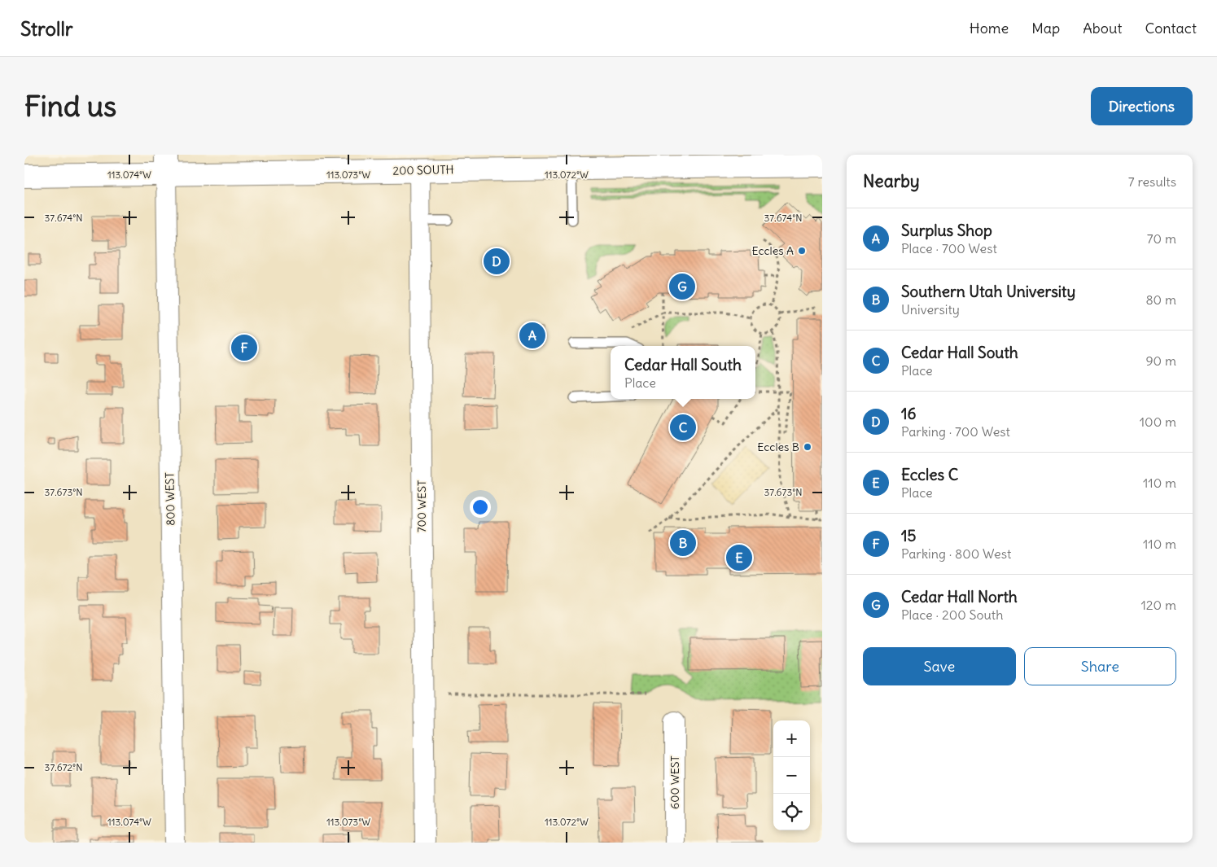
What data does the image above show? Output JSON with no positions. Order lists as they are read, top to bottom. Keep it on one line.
{"streets":{"street":["200 SOUTH","800 WEST","700 WEST","600 WEST"]},"crossings":[["200 SOUTH","800 WEST"],["200 SOUTH","700 WEST"]],"places":["Eccles A","Eccles B"],"page":{"header":"Strollr","nav":["Home","Map","About","Contact"],"buttons":["Directions",["Save","Share"]],"title":"Find us","heading":["Nearby","7 results"],"list":[{"mark":"A","name":"Surplus Shop","note":"Place · 700 West","value":"70 m"},{"mark":"B","name":"Southern Utah University","note":"University","value":"80 m"},{"mark":"C","name":"Cedar Hall South","note":"Place","value":"90 m"},{"mark":"D","name":"16","note":"Parking · 700 West","value":"100 m"},{"mark":"E","name":"Eccles C","note":"Place","value":"110 m"},{"mark":"F","name":"15","note":"Parking · 800 West","value":"110 m"},{"mark":"G","name":"Cedar Hall North","note":"Place · 200 South","value":"120 m"}],"pins":["D","G","A","F","C","B","E"],"popup":["Cedar Hall South","Place"],"map_buttons":["+","−"]},"coordinates":["113.074°W","113.073°W","113.072°W","37.674°N","37.673°N","37.672°N"]}
